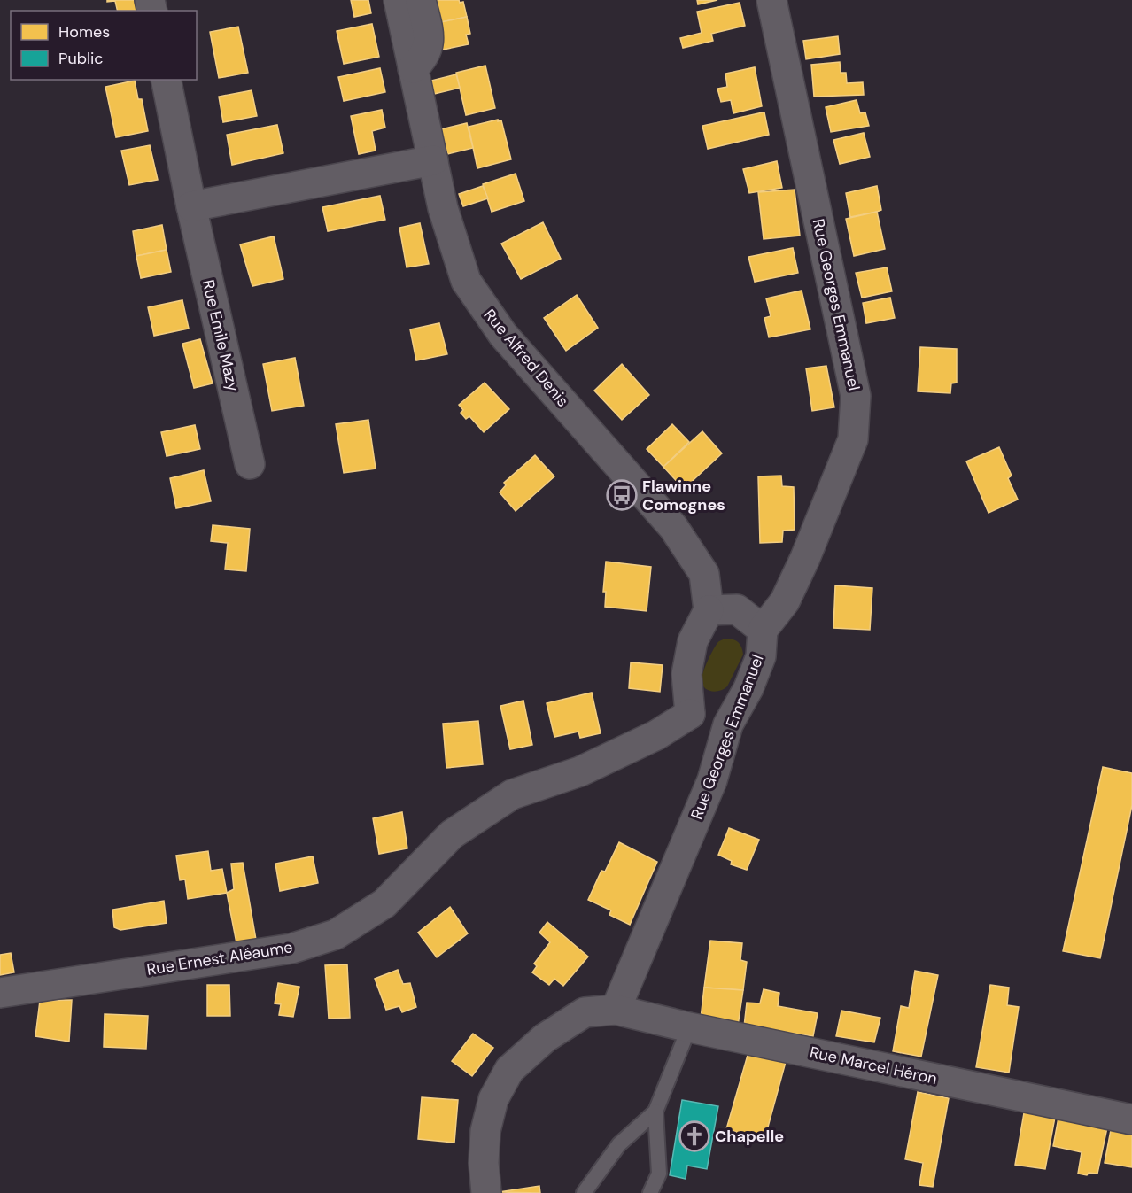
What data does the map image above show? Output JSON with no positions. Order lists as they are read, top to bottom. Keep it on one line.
{"streets":{"street":["Rue Georges Emmanuel","Rue Emile Mazy","Rue Alfred Denis","Rue Ernest Aléaume","Rue Marcel Héron"]},"crossings":[["Rue Georges Emmanuel","Rue Marcel Héron"]],"places":{"bus stop":["Flawinne Comognes"],"church":["Chapelle"]},"legend":["Homes","Public"]}
